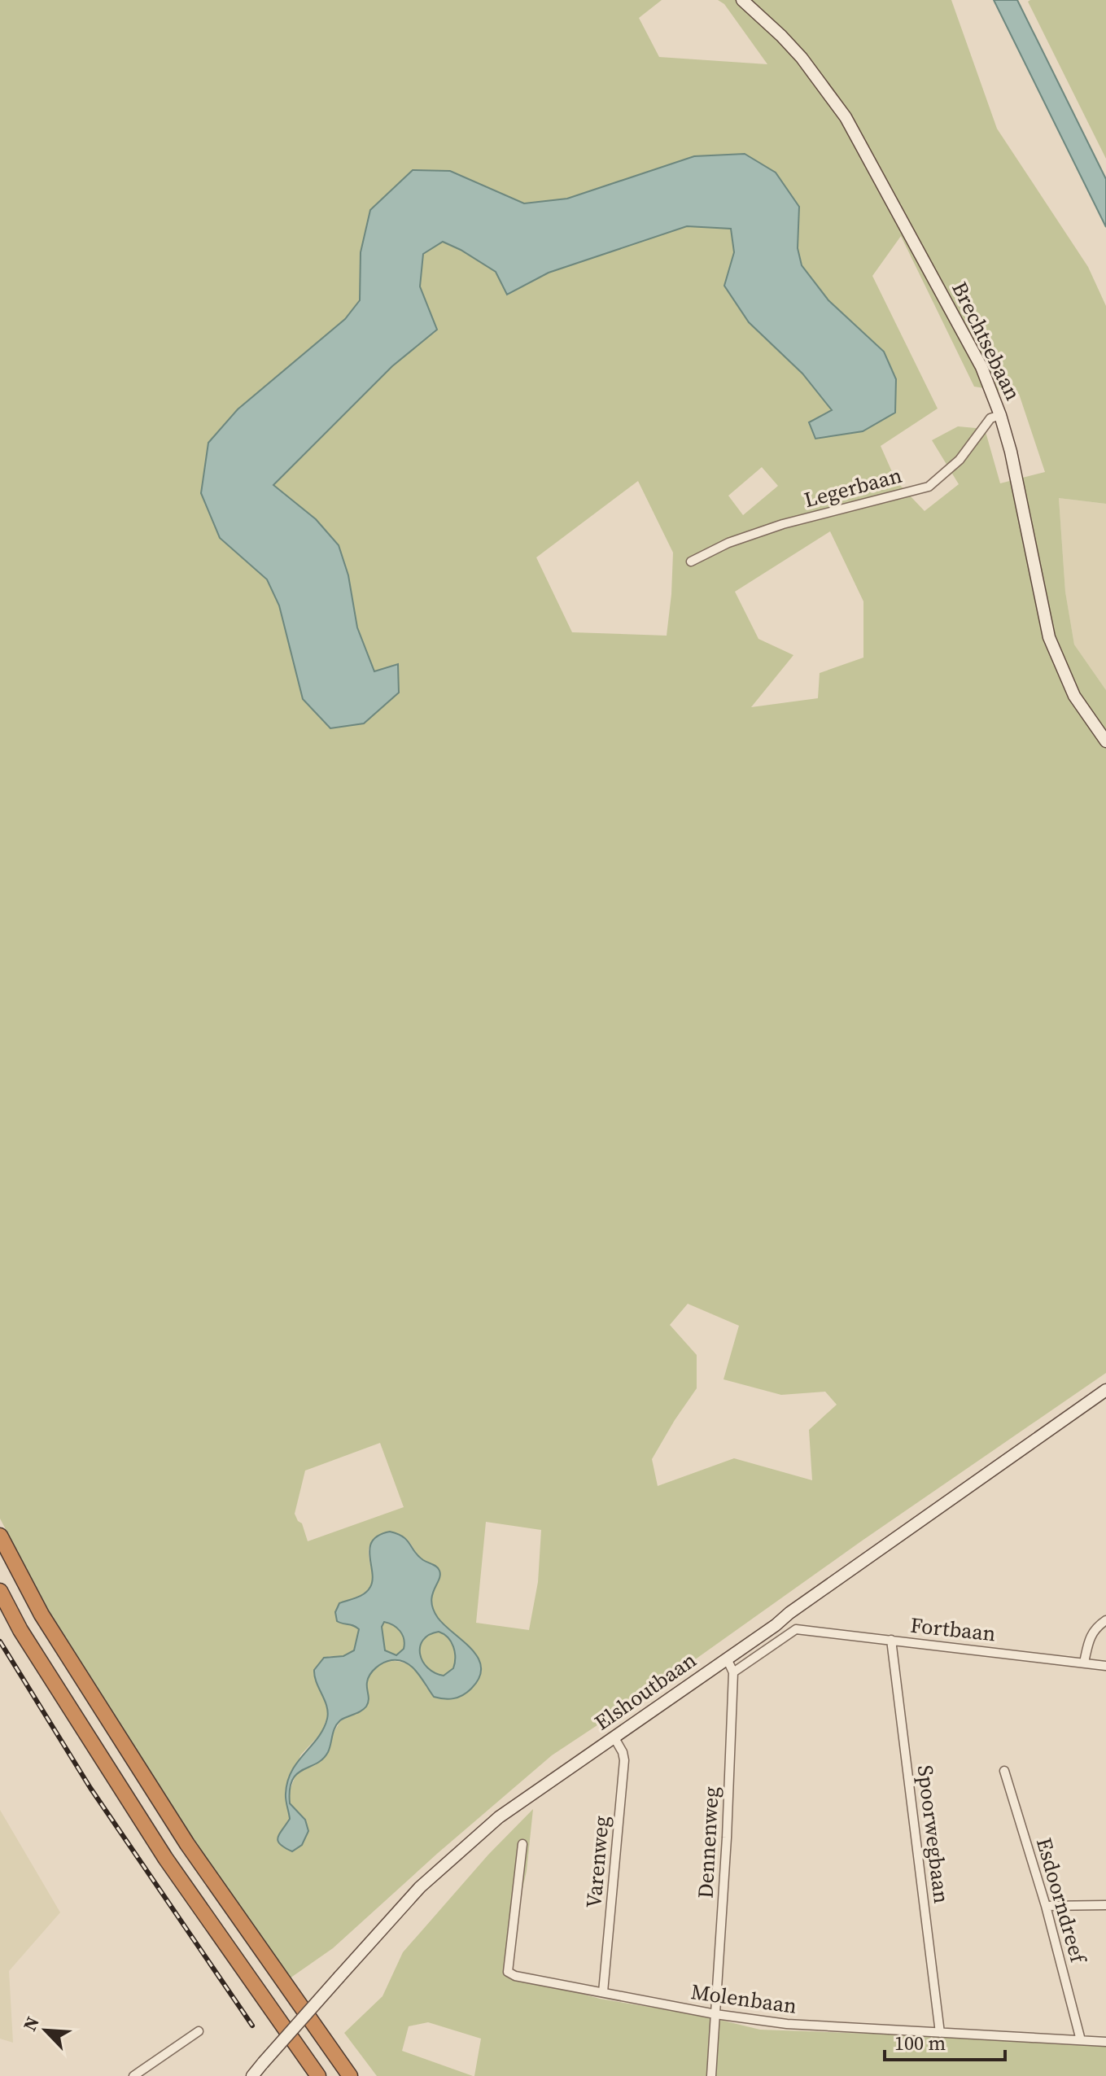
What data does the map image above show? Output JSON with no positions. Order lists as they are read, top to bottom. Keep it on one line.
{"streets":{"main road":["Brechtsebaan","Elshoutbaan"],"street":["Legerbaan","Fortbaan","Spoorwegbaan","Dennenweg","Varenweg","Esdoorndreef","Molenbaan"]},"crossings":[["Brechtsebaan","Legerbaan"],["Fortbaan","Spoorwegbaan"],["Fortbaan","Dennenweg"],["Elshoutbaan","Varenweg"],["Spoorwegbaan","Molenbaan"],["Dennenweg","Molenbaan"],["Varenweg","Molenbaan"],["Esdoorndreef","Molenbaan"]],"scale_bar":"100 m","north":"top left"}
